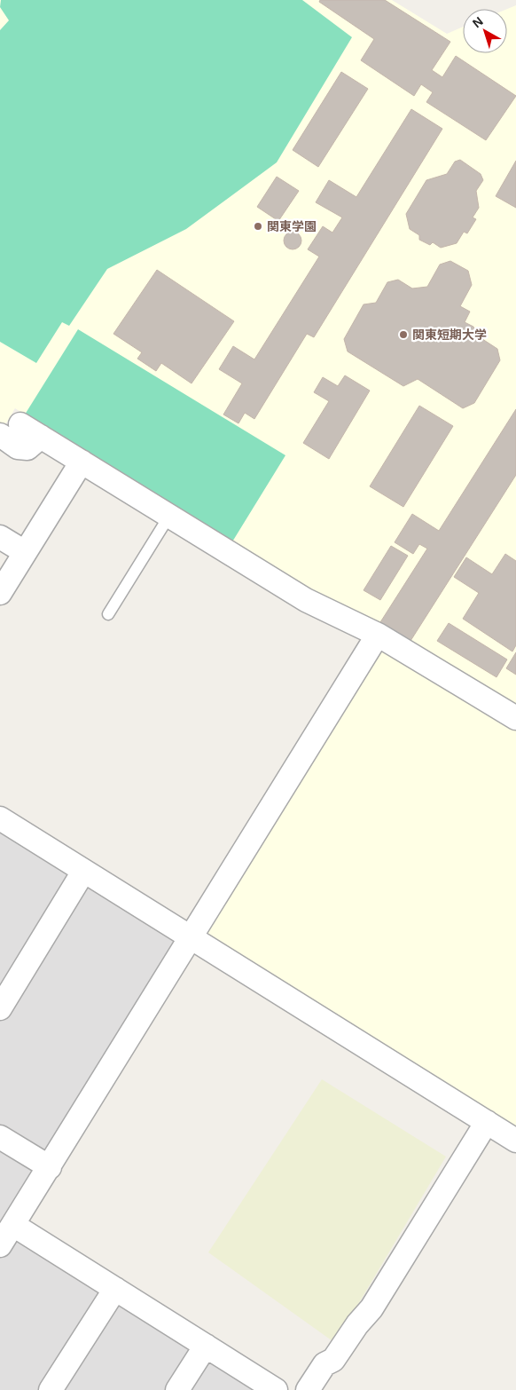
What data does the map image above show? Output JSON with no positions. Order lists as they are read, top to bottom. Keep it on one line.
{"places":["関東学園","関東短期大学"],"north":"top left"}
